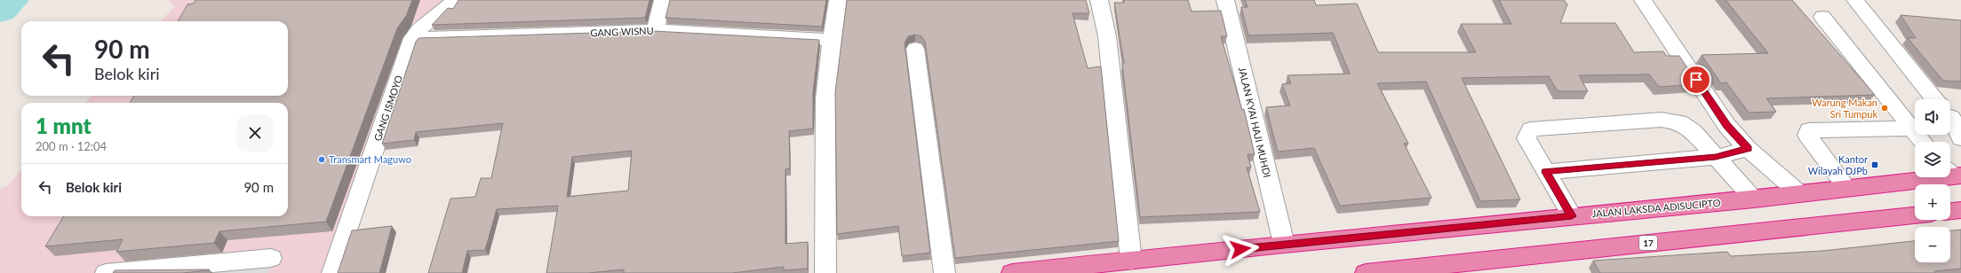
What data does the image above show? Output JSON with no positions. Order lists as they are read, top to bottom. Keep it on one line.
{"streets":{"highway":["JALAN LAKSDA ADISUCIPTO","17"],"street":["GANG WISNU","GANG ISMOYO","JALAN KYAI HAJI MUHDI"]},"crossings":[["GANG WISNU","GANG ISMOYO"],["JALAN KYAI HAJI MUHDI","JALAN LAKSDA ADISUCIPTO"]],"places":{"other":["Warung Makan Sri Tumpuk","Transmart Maguwo"],"transit":["Kantor Wilayah DJPb"]},"page":{"turn":["90 m","Belok kiri"],"map_buttons":["+","−"],"heading":["1 mnt","200 m · 12:04"],"list":[{"name":"Belok kiri","value":"90 m"}]}}
